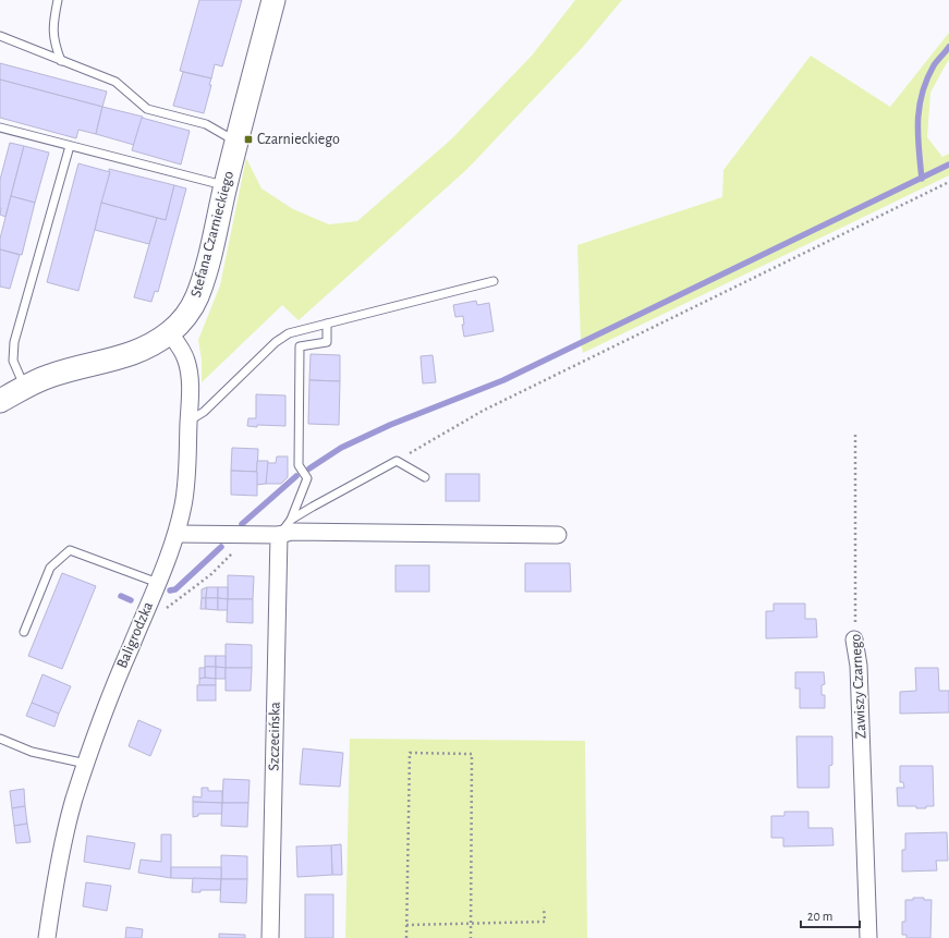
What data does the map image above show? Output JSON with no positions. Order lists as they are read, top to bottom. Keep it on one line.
{"streets":{"street":["Stefana Czarnieckiego","Baligrodzka","Zawiszy Czarnego","Szczecińska"]},"crossings":[["Stefana Czarnieckiego","Baligrodzka"]],"places":{"transit":["Czarnieckiego"]},"scale_bar":"20 m"}
